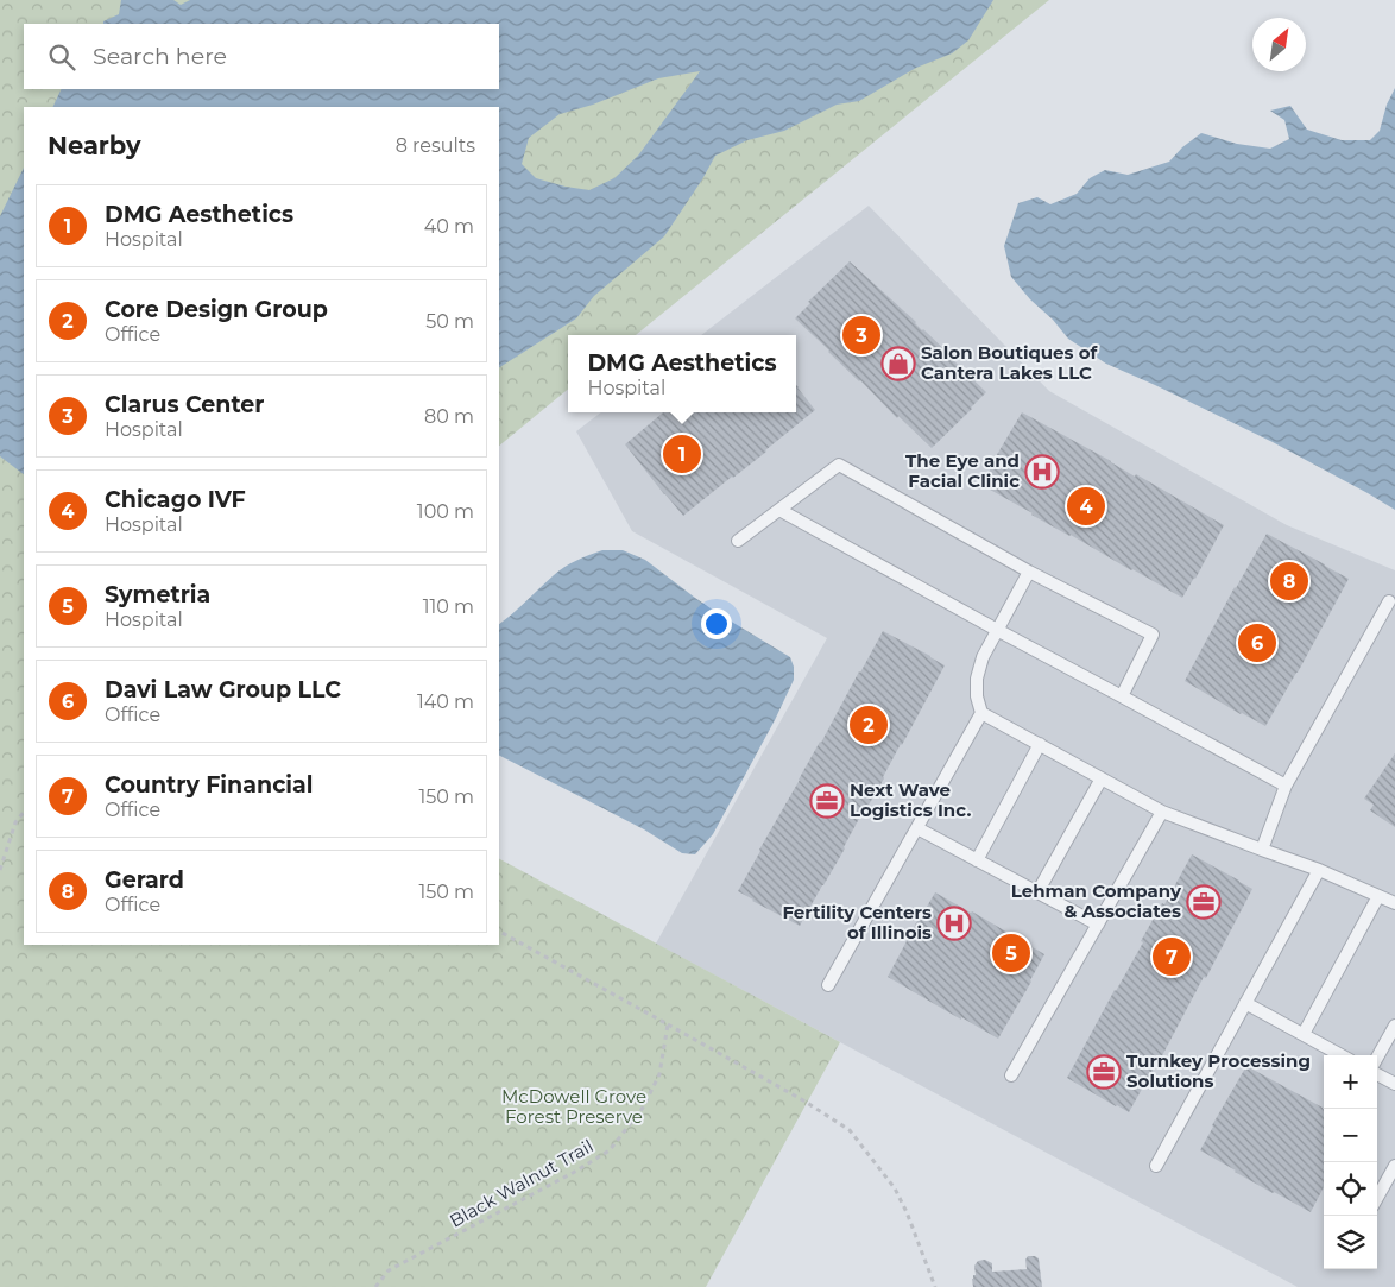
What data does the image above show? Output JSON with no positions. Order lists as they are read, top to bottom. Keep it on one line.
{"streets":{"path":["Black Walnut Trail"]},"parks":["McDowell Grove Forest Preserve"],"places":{"shop":["Salon Boutiques of Cantera Lakes LLC"],"hospital":["The Eye and Facial Clinic","Fertility Centers of Illinois"],"office":["Next Wave Logistics Inc.","Lehman Company & Associates","Turnkey Processing Solutions"]},"north":"top right","page":{"search":"Search here","heading":["Nearby","8 results"],"list":[{"mark":"1","name":"DMG Aesthetics","note":"Hospital","value":"40 m"},{"mark":"2","name":"Core Design Group","note":"Office","value":"50 m"},{"mark":"3","name":"Clarus Center","note":"Hospital","value":"80 m"},{"mark":"4","name":"Chicago IVF","note":"Hospital","value":"100 m"},{"mark":"5","name":"Symetria","note":"Hospital","value":"110 m"},{"mark":"6","name":"Davi Law Group LLC","note":"Office","value":"140 m"},{"mark":"7","name":"Country Financial","note":"Office","value":"150 m"},{"mark":"8","name":"Gerard","note":"Office","value":"150 m"}],"pins":["3","1","4","8","6","2","5","7"],"popup":["DMG Aesthetics","Hospital"],"map_buttons":["+","−"]}}
